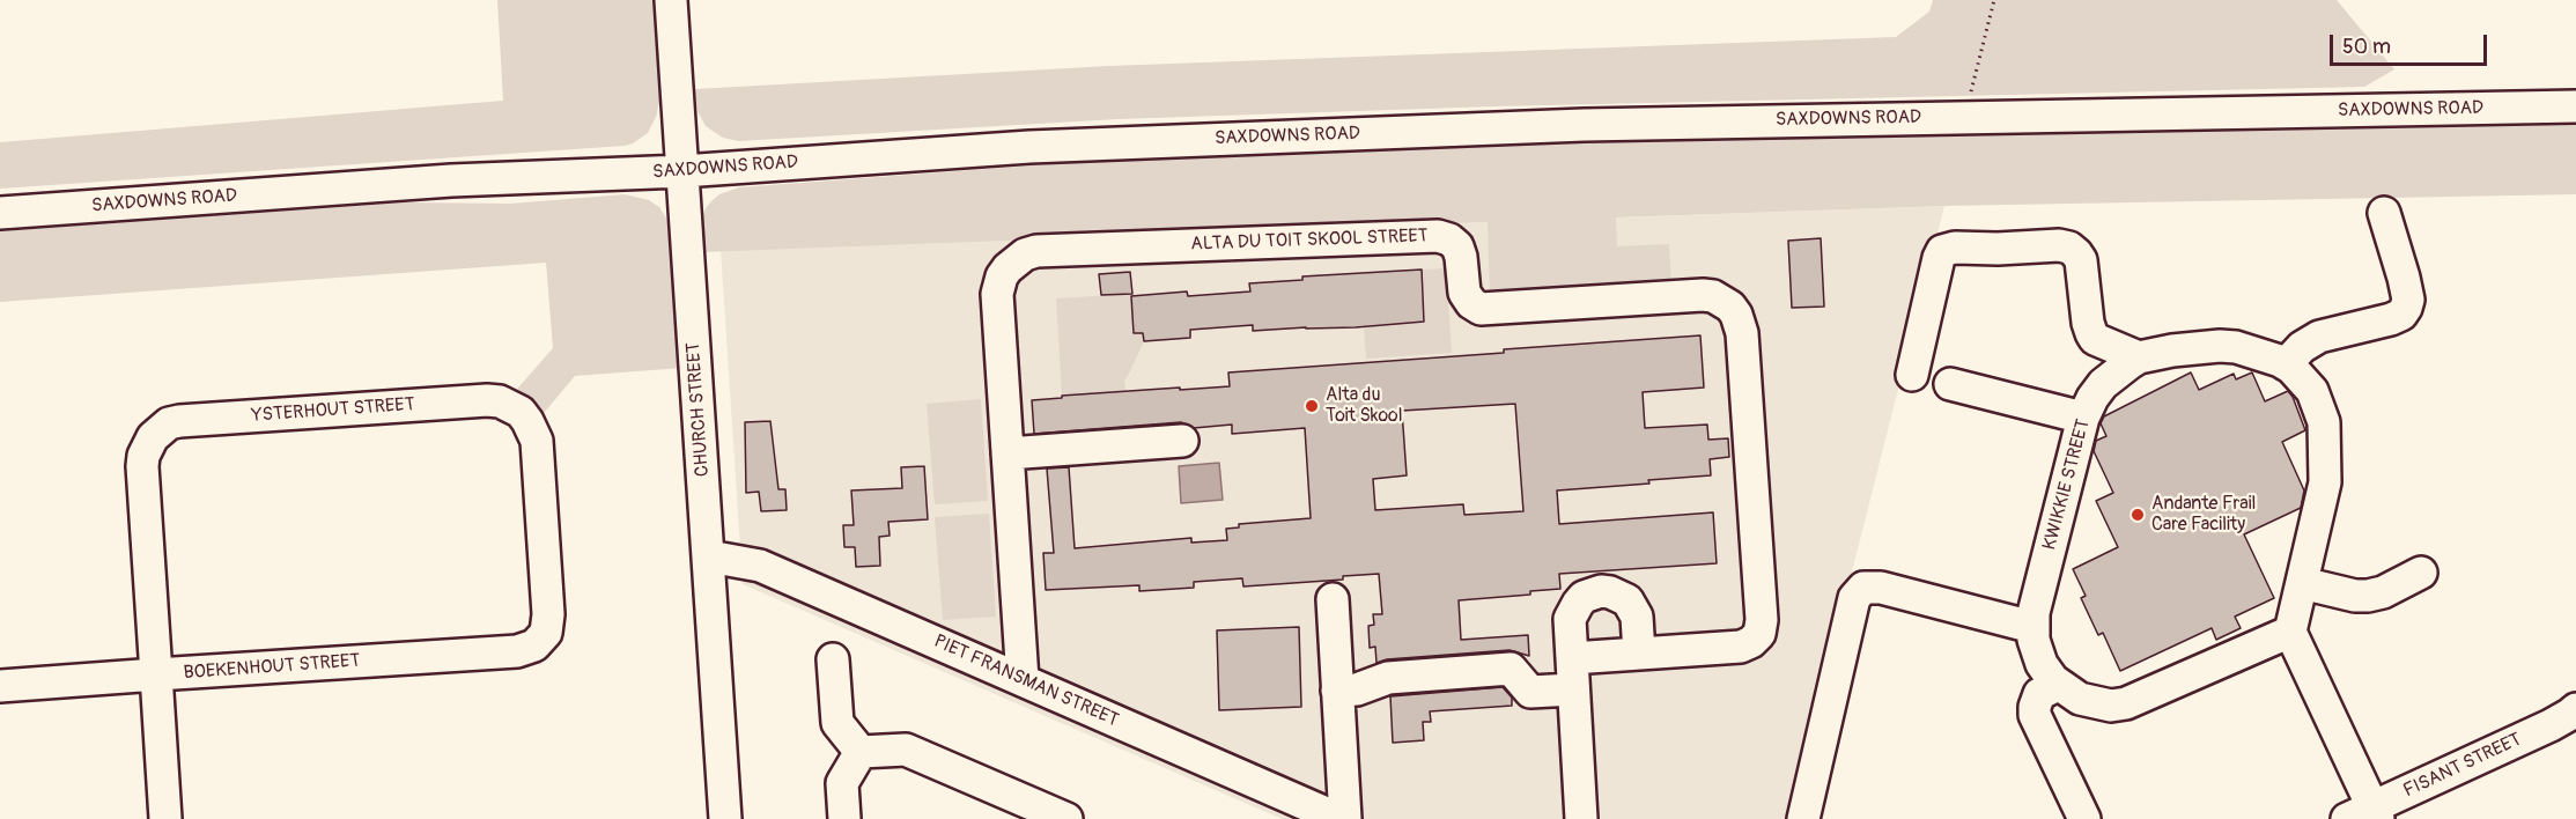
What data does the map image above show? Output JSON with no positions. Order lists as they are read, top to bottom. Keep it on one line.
{"streets":{"street":["SAXDOWNS ROAD","ALTA DU TOIT SKOOL STREET","CHURCH STREET","YSTERHOUT STREET","KWIKKIE STREET","BOEKENHOUT STREET","PIET FRANSMAN STREET","FISANT STREET"]},"crossings":[["SAXDOWNS ROAD","CHURCH STREET"],["ALTA DU TOIT SKOOL STREET","PIET FRANSMAN STREET"],["CHURCH STREET","PIET FRANSMAN STREET"],["YSTERHOUT STREET","BOEKENHOUT STREET"]],"places":["Alta du Toit Skool","Andante Frail Care Facility"],"scale_bar":"50 m"}
